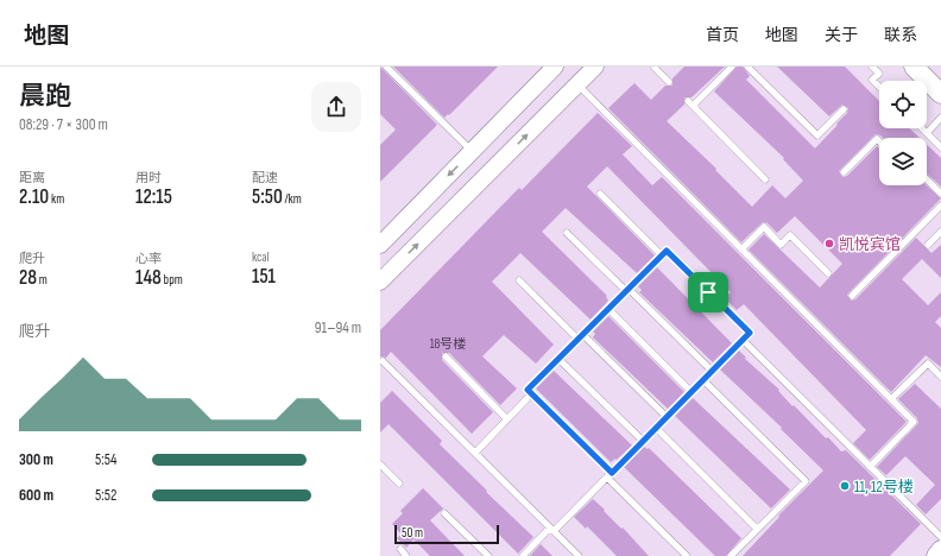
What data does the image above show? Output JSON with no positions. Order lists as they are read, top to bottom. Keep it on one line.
{"places":["凯悦宾馆","11, 12号楼"],"house_numbers":["18号楼"],"scale_bar":"50 m","page":{"header":"地图","nav":["首页","地图","关于","联系"],"heading":["晨跑","08:29 · 7 × 300 m"],"stats":[["距离","2.10 km"],["用时","12:15"],["配速","5:50 /km"],["爬升","28 m"],["心率","148 bpm"],["kcal","151"]],"chart":["爬升","91–94 m"],"list":[{"name":"300 m","note":"5:54"},{"name":"600 m","note":"5:52"}],"scale":"50 m"}}
